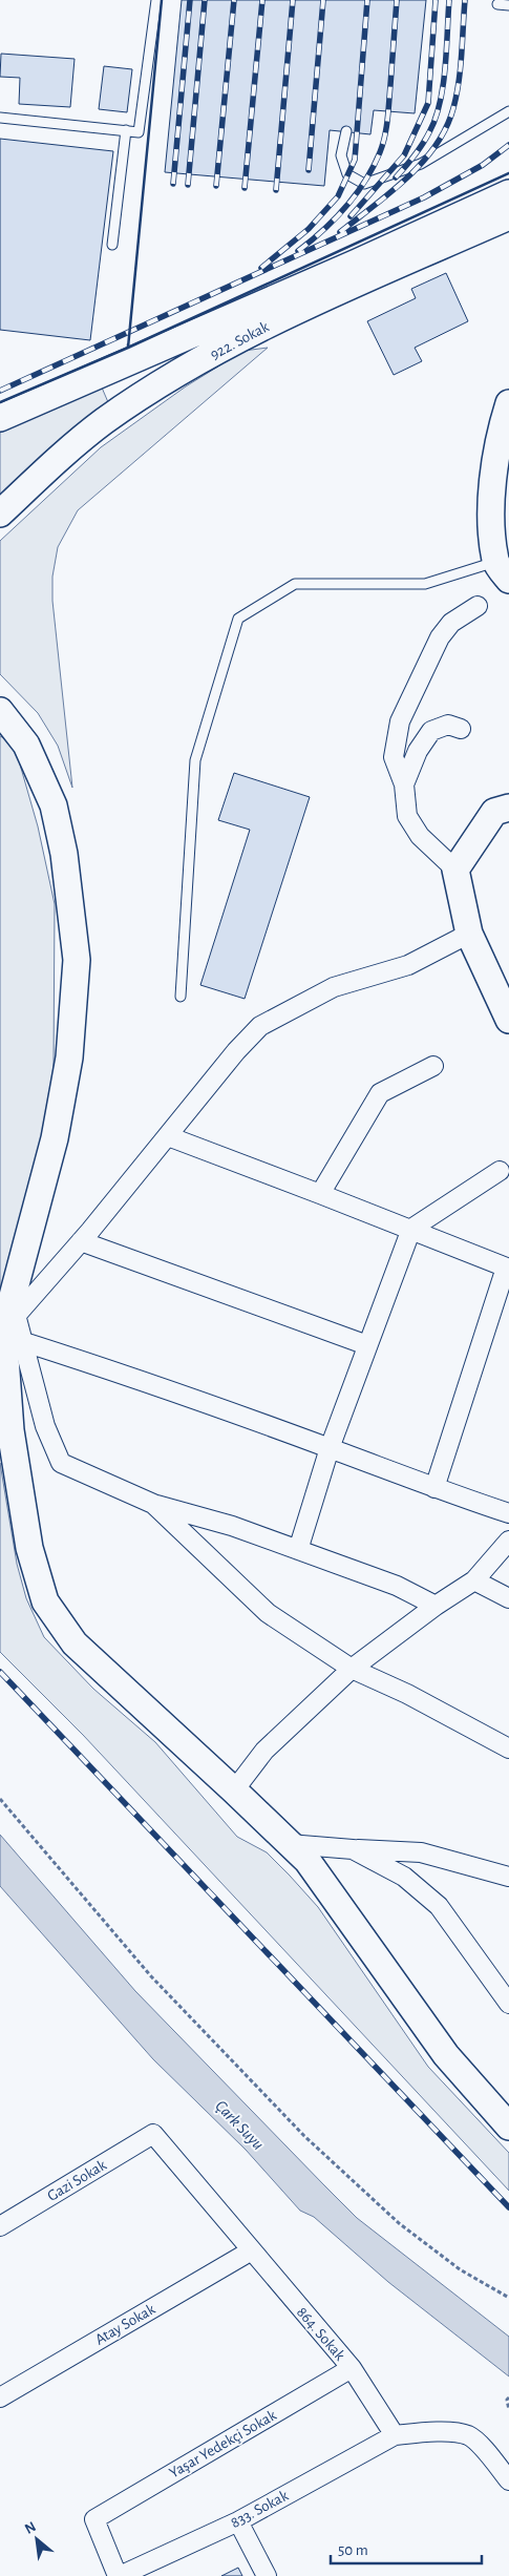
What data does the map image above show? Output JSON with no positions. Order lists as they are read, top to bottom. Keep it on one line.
{"streets":{"street":["922. Sokak","Gazi Sokak","Atay Sokak","864. Sokak","Yaşar Yedekçi Sokak","833. Sokak"]},"crossings":[["Gazi Sokak","864. Sokak"],["Atay Sokak","864. Sokak"],["864. Sokak","Yaşar Yedekçi Sokak"],["864. Sokak","833. Sokak"],["Yaşar Yedekçi Sokak","833. Sokak"]],"water":["Çark Suyu"],"scale_bar":"50 m","north":"top left"}
